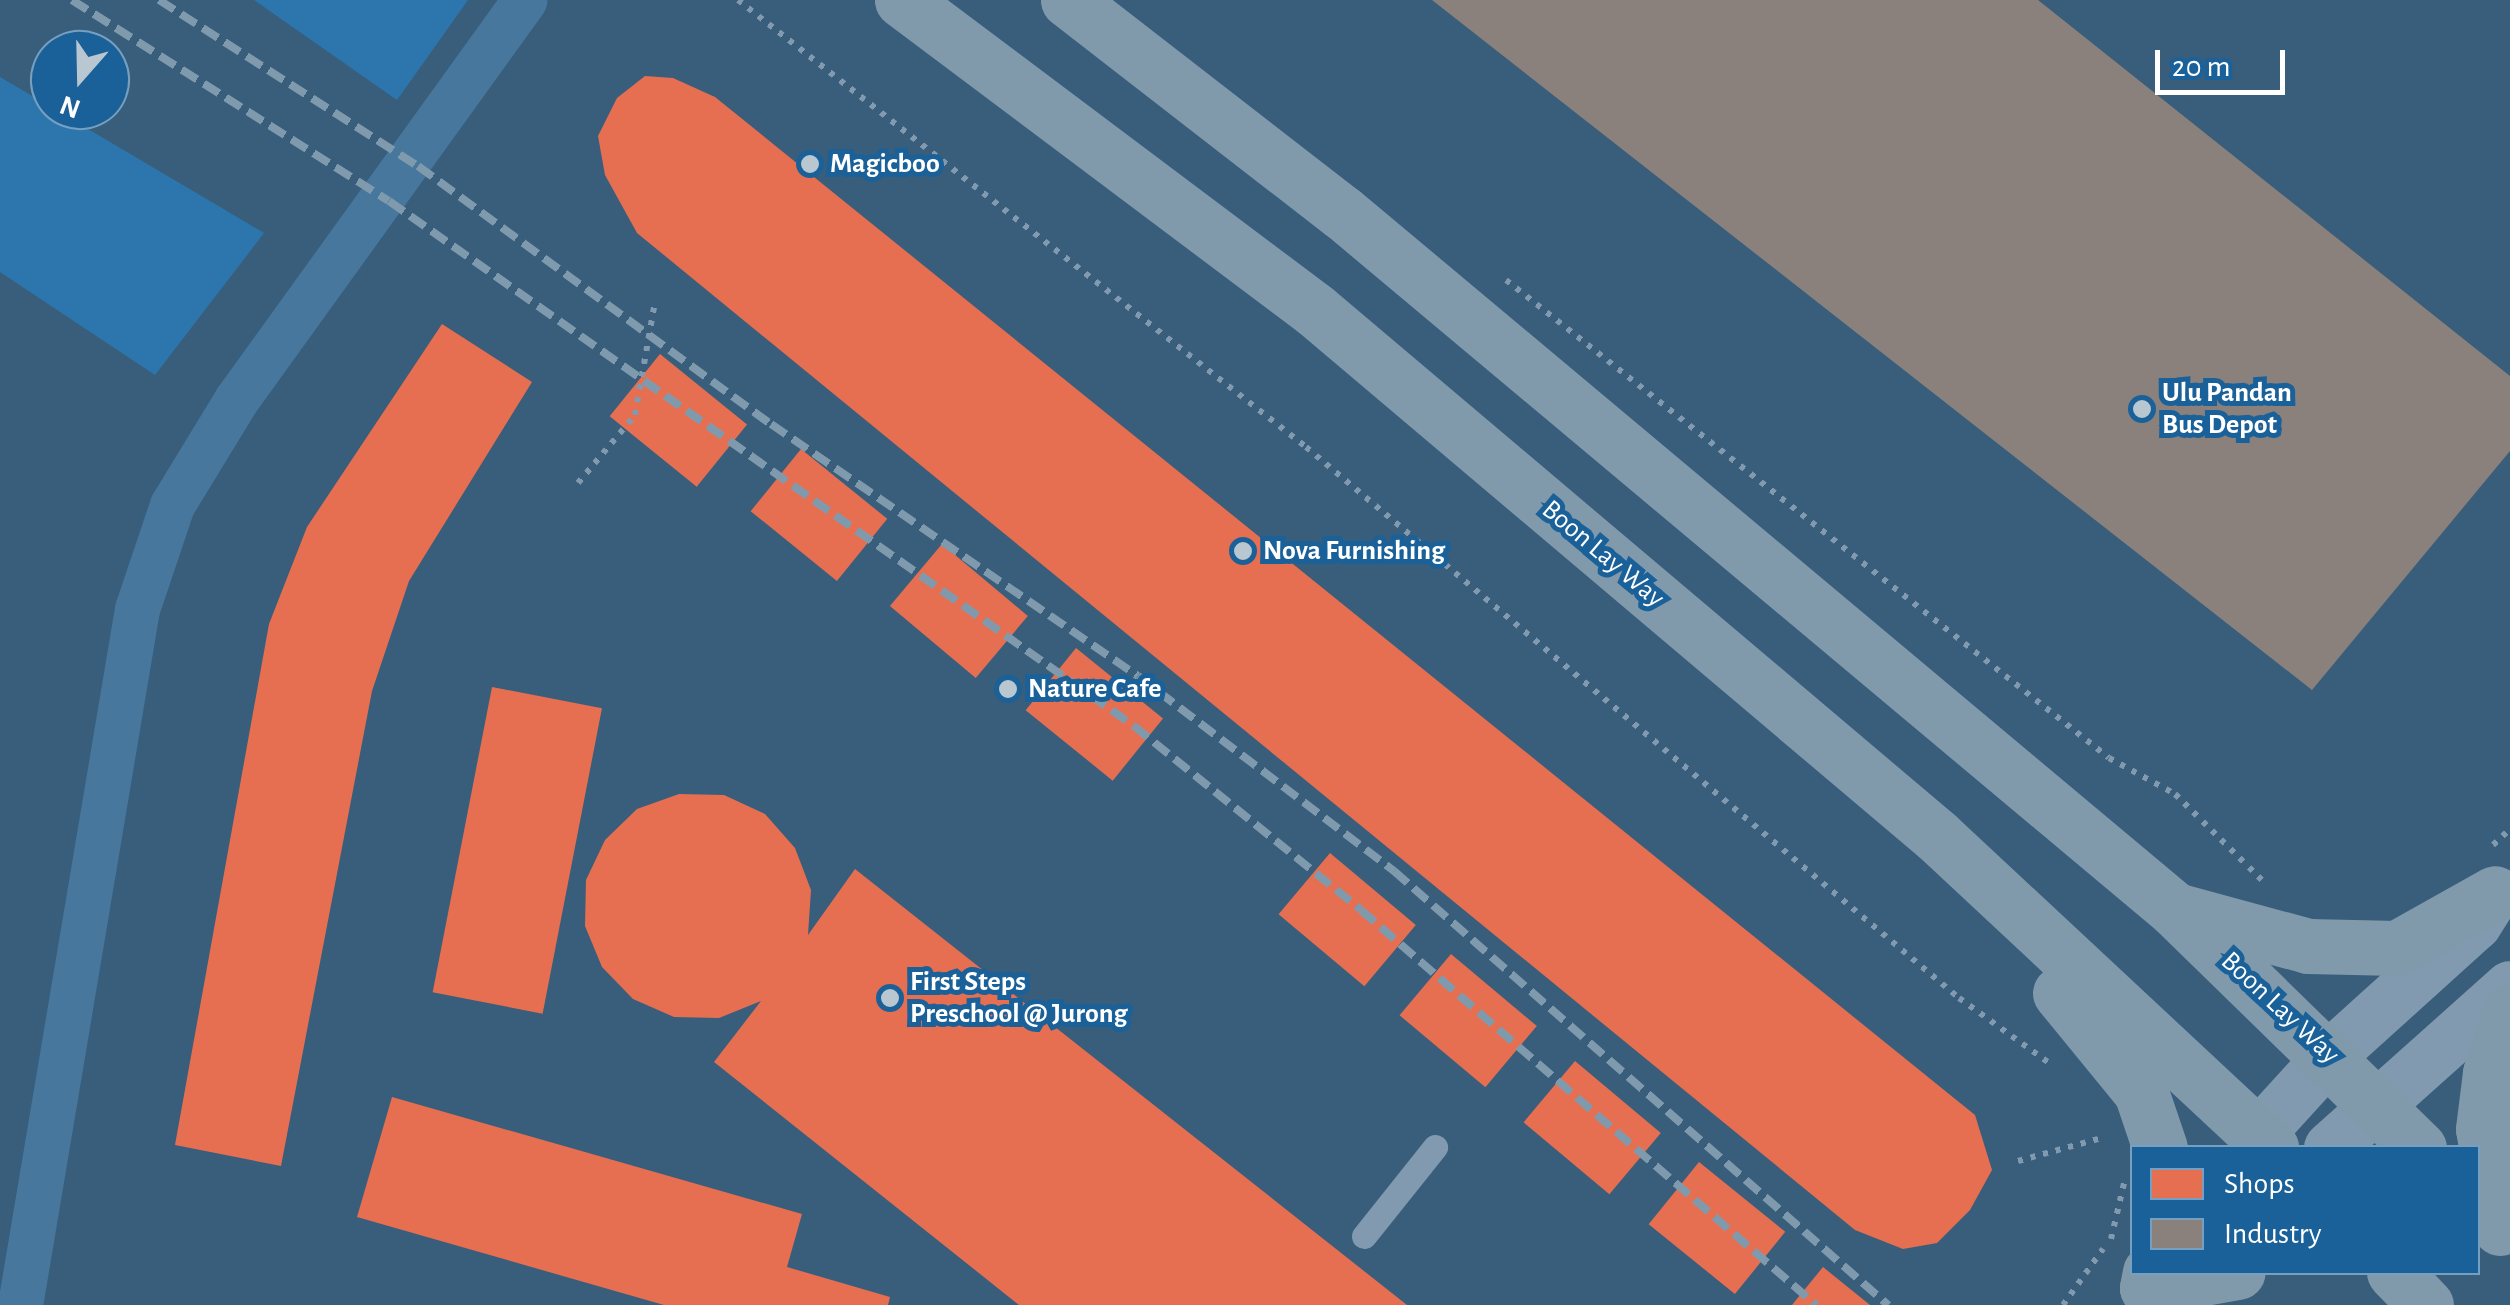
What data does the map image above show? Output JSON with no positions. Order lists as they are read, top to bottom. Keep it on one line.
{"streets":{"main road":["Boon Lay Way"]},"places":["Magicboo","Ulu Pandan Bus Depot","Nova Furnishing","Nature Cafe","First Steps Preschool @ Jurong"],"legend":["Shops","Industry"],"scale_bar":"20 m","north":"bottom"}
